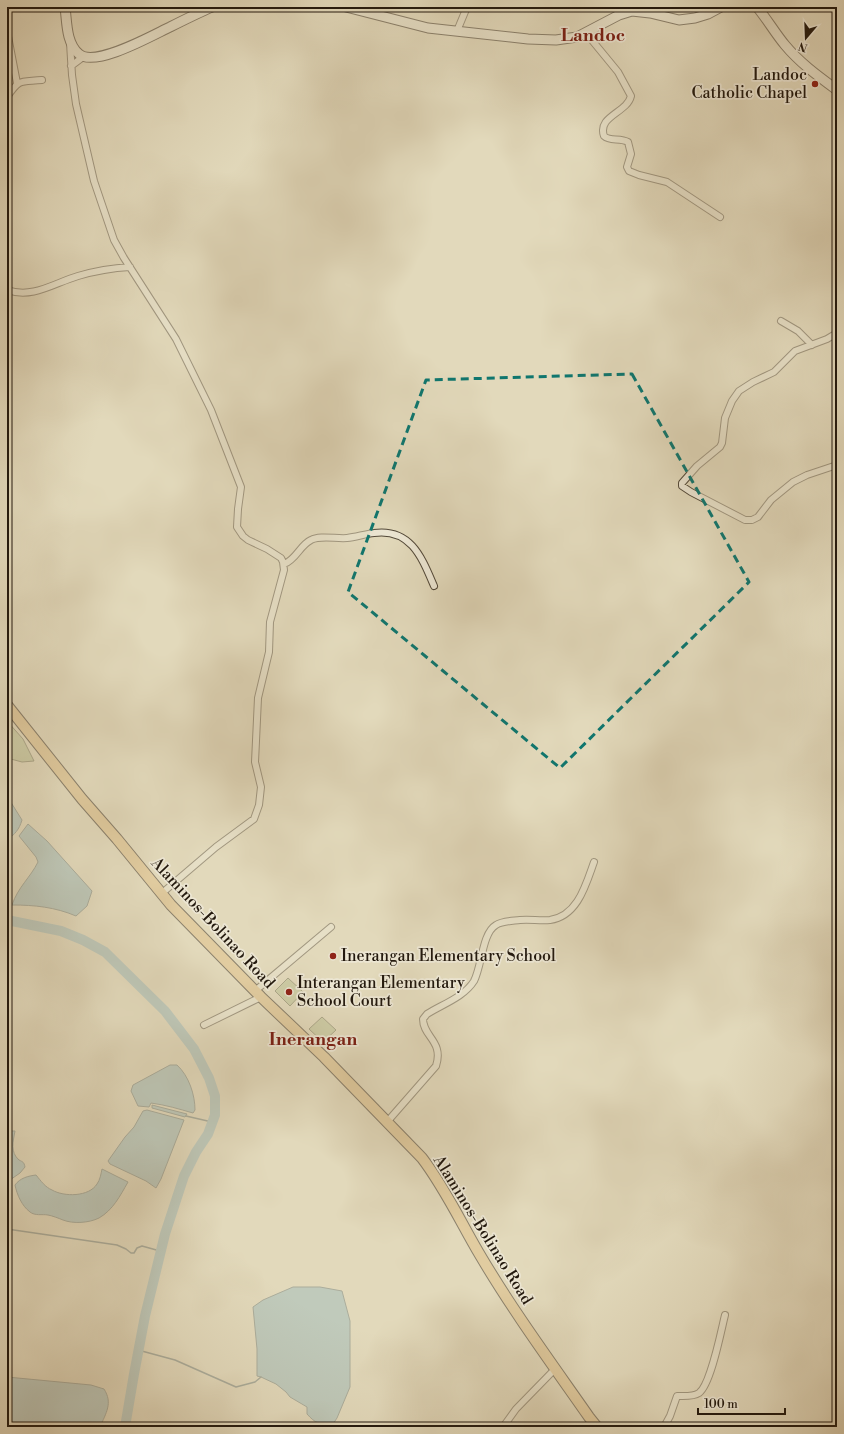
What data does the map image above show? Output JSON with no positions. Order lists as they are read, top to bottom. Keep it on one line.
{"streets":{"main road":["Alaminos-Bolinao Road"]},"districts":["Landoc","Inerangan"],"places":["Landoc Catholic Chapel","Inerangan Elementary School","Interangan Elementary School Court"],"scale_bar":"100 m","north":"bottom"}
